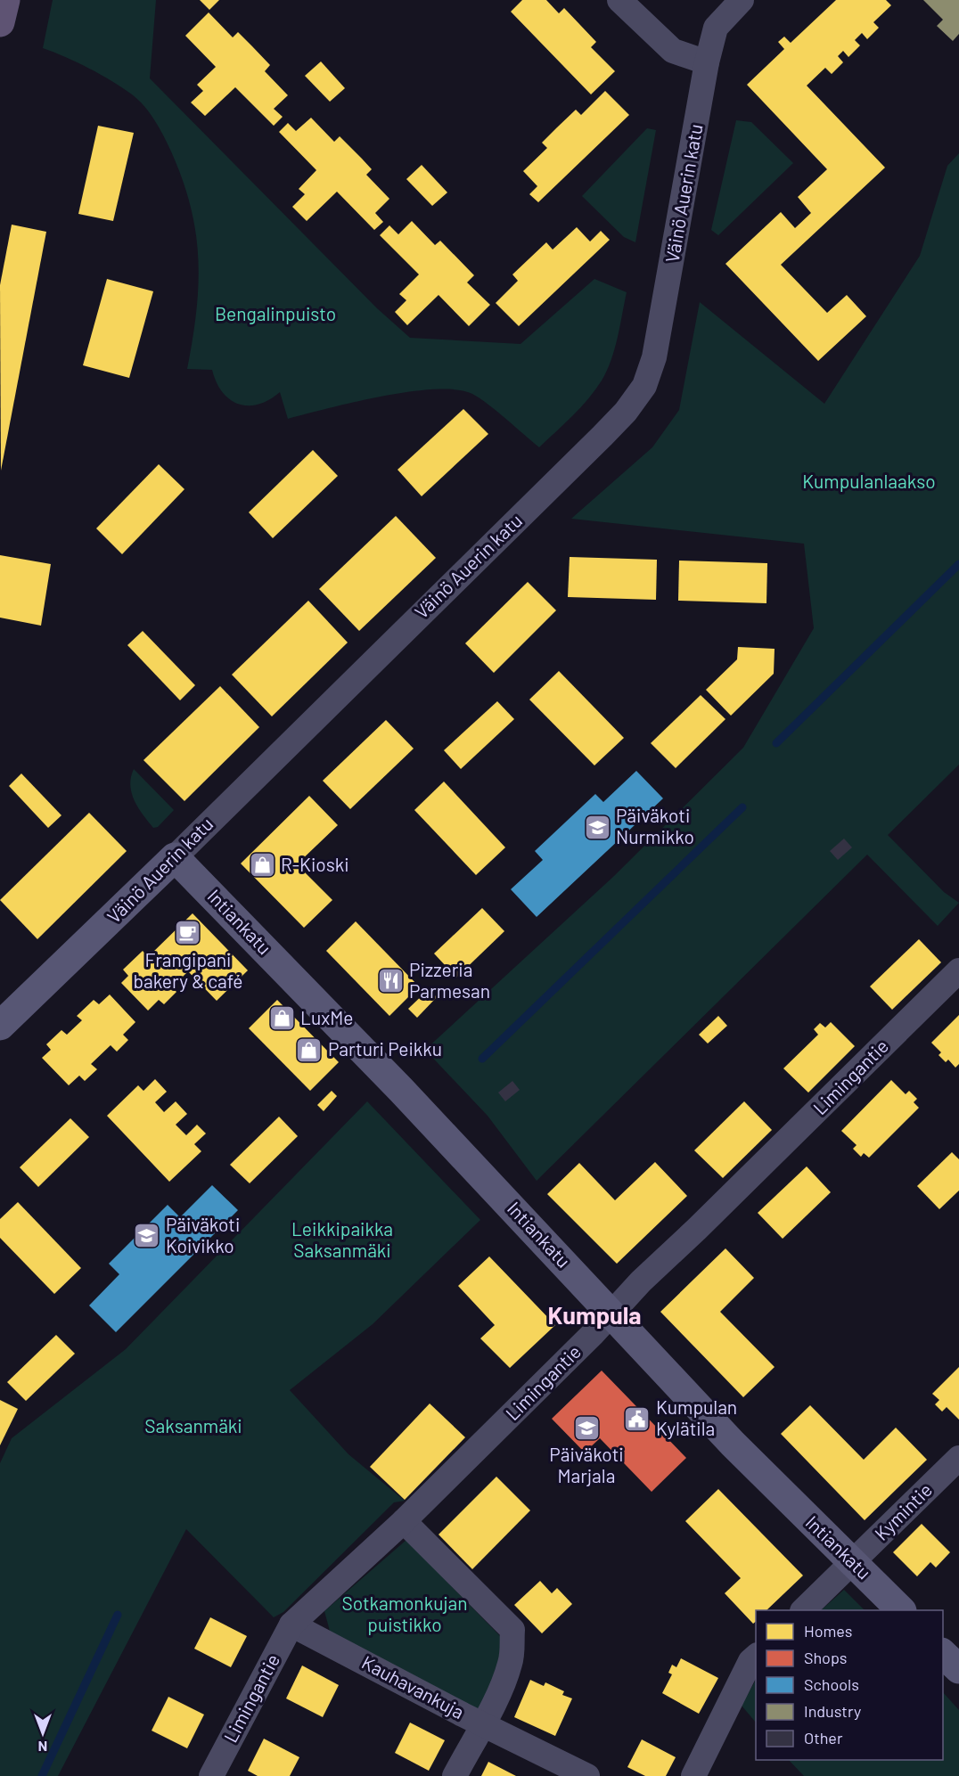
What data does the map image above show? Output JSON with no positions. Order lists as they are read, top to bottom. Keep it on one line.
{"streets":{"street":["Väinö Auerin katu","Intiankatu","Limingantie","Kymintie","Kauhavankuja"]},"crossings":[["Väinö Auerin katu","Intiankatu"],["Intiankatu","Limingantie"],["Intiankatu","Kymintie"],["Limingantie","Kauhavankuja"]],"districts":["Kumpula"],"parks":["Bengalinpuisto","Kumpulanlaakso","Leikkipaikka Saksanmäki","Saksanmäki","Sotkamonkujan puistikko"],"places":{"school or university":["Päiväkoti Nurmikko","Päiväkoti Koivikko","Päiväkoti Marjala"],"shop":["R-Kioski","LuxMe","Parturi Peikku"],"cafe":["Frangipani bakery & café"],"restaurant":["Pizzeria Parmesan"],"public building":["Kumpulan Kylätila"]},"legend":["Homes","Shops","Schools","Industry","Other"],"north":"bottom"}
